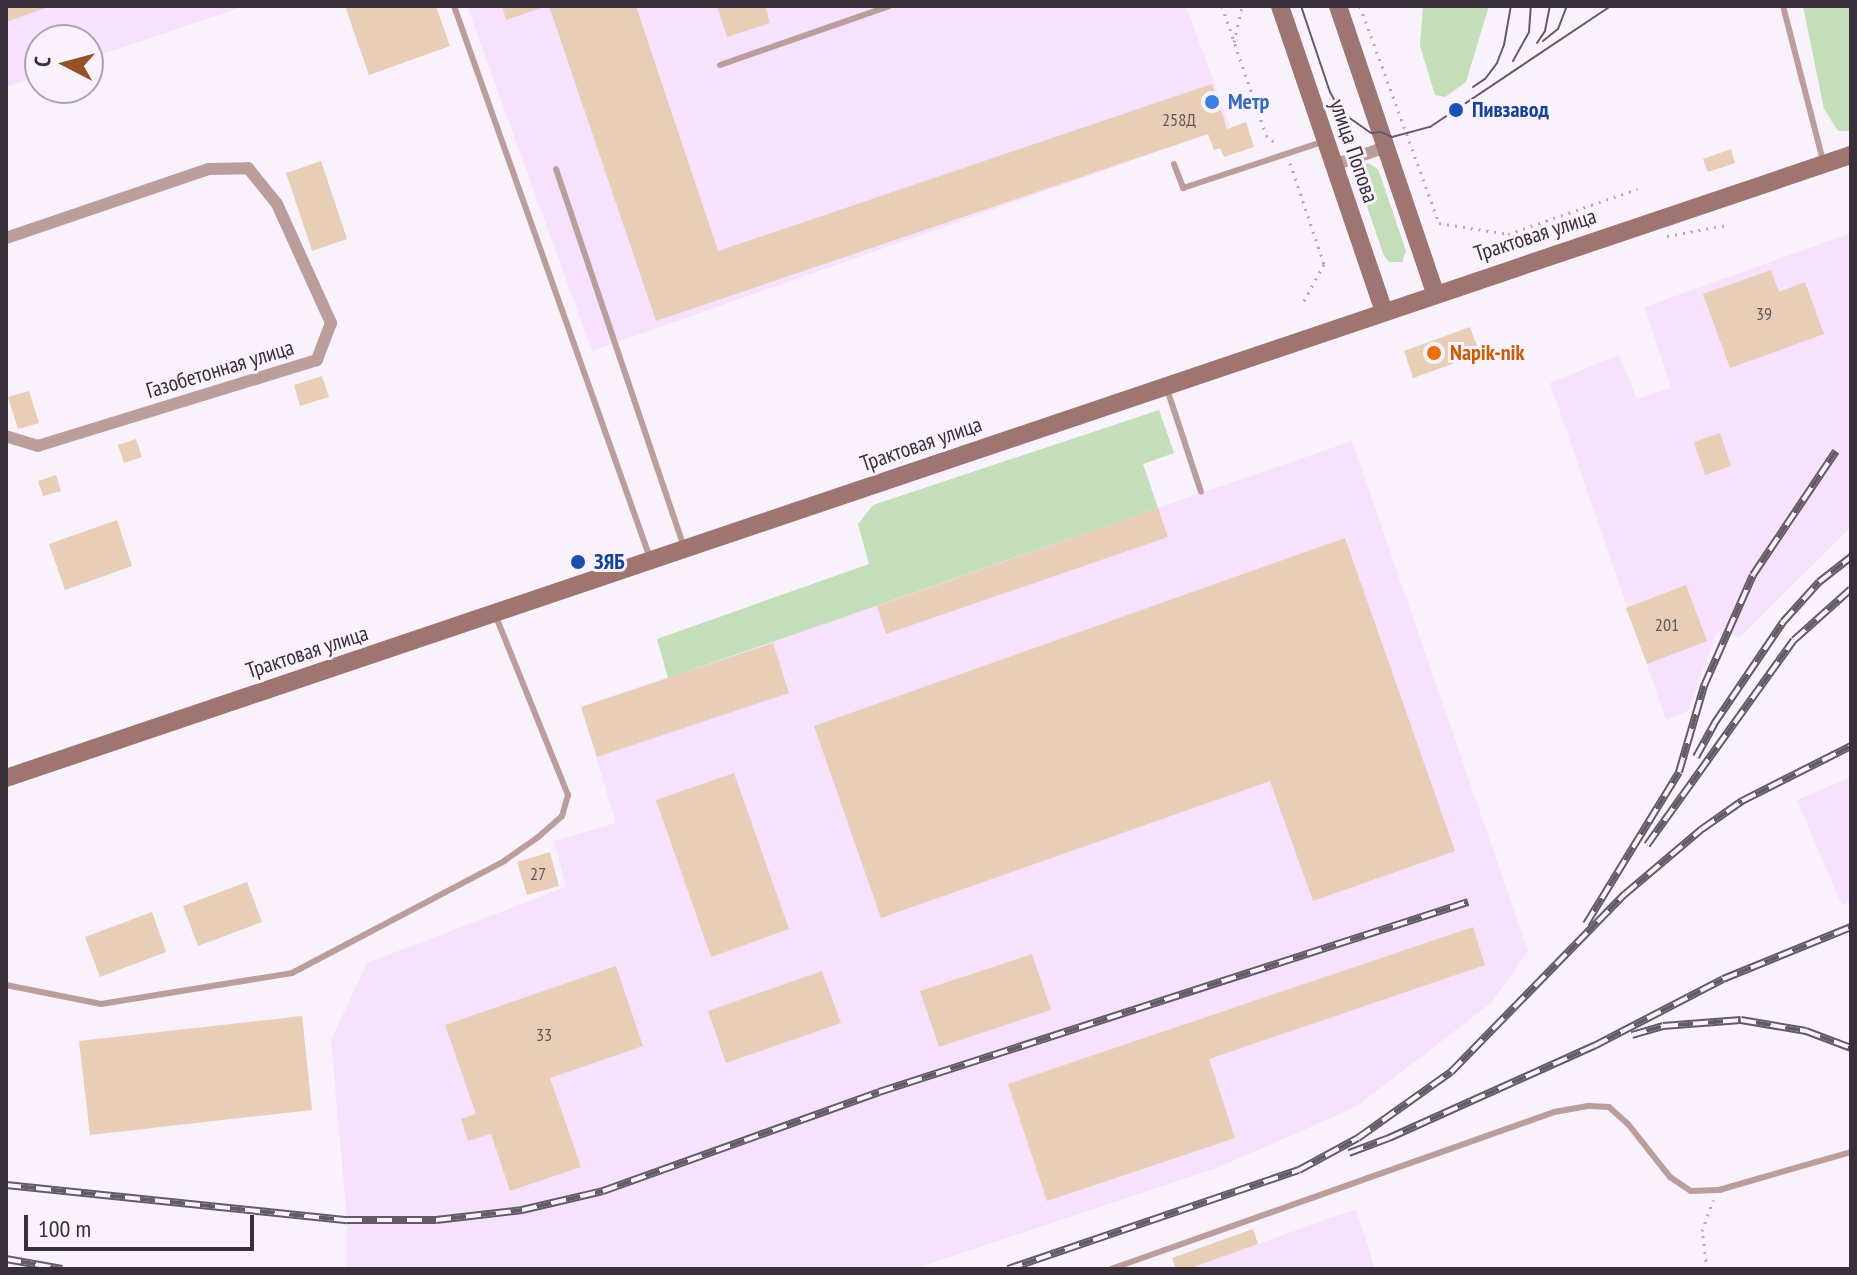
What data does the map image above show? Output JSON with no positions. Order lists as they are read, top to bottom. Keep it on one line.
{"streets":{"main road":["улица Попова","Трактовая улица"],"street":["Газобетонная улица"]},"crossings":[["улица Попова","Трактовая улица"]],"places":["Метр","Пивзавод","Napik-nik","ЗЯБ"],"house_numbers":["258Д","39","201","27","33"],"scale_bar":"100 m","north":"left"}
